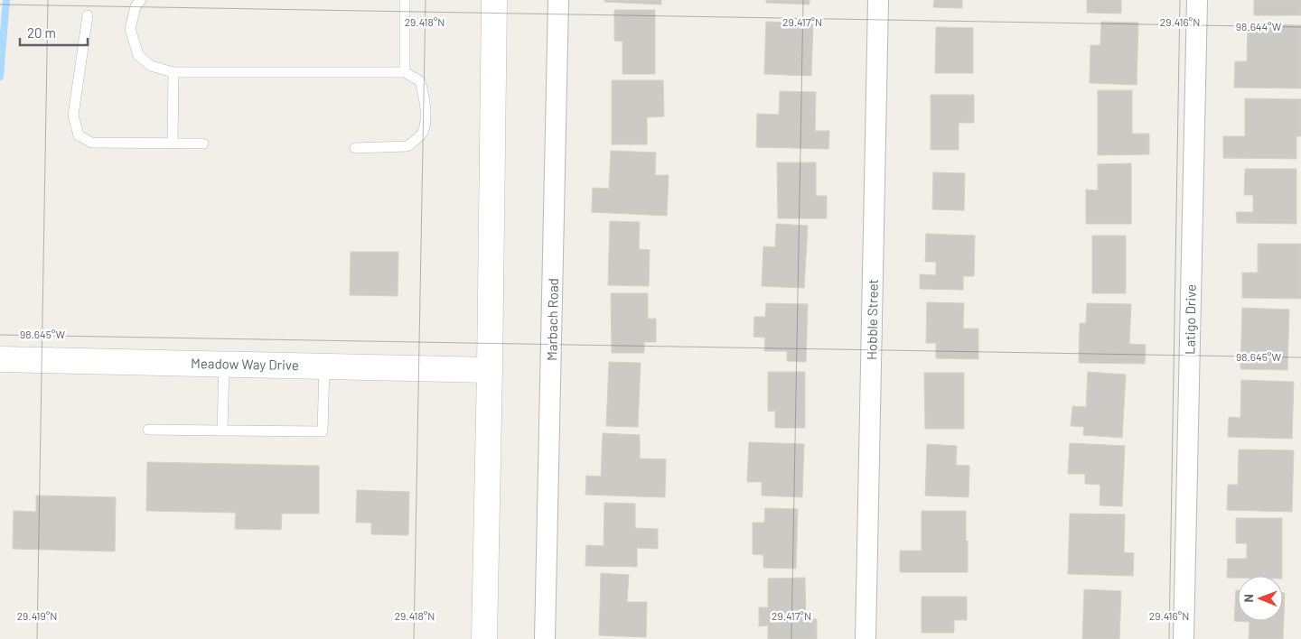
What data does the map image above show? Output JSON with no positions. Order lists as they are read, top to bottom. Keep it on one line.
{"streets":{"main road":["Meadow Way Drive"],"street":["Marbach Road","Hobble Street","Latigo Drive"]},"scale_bar":"20 m","north":"left","coordinates":["29.418°N","29.417°N","29.416°N","98.644°W","98.645°W","29.419°N"]}
